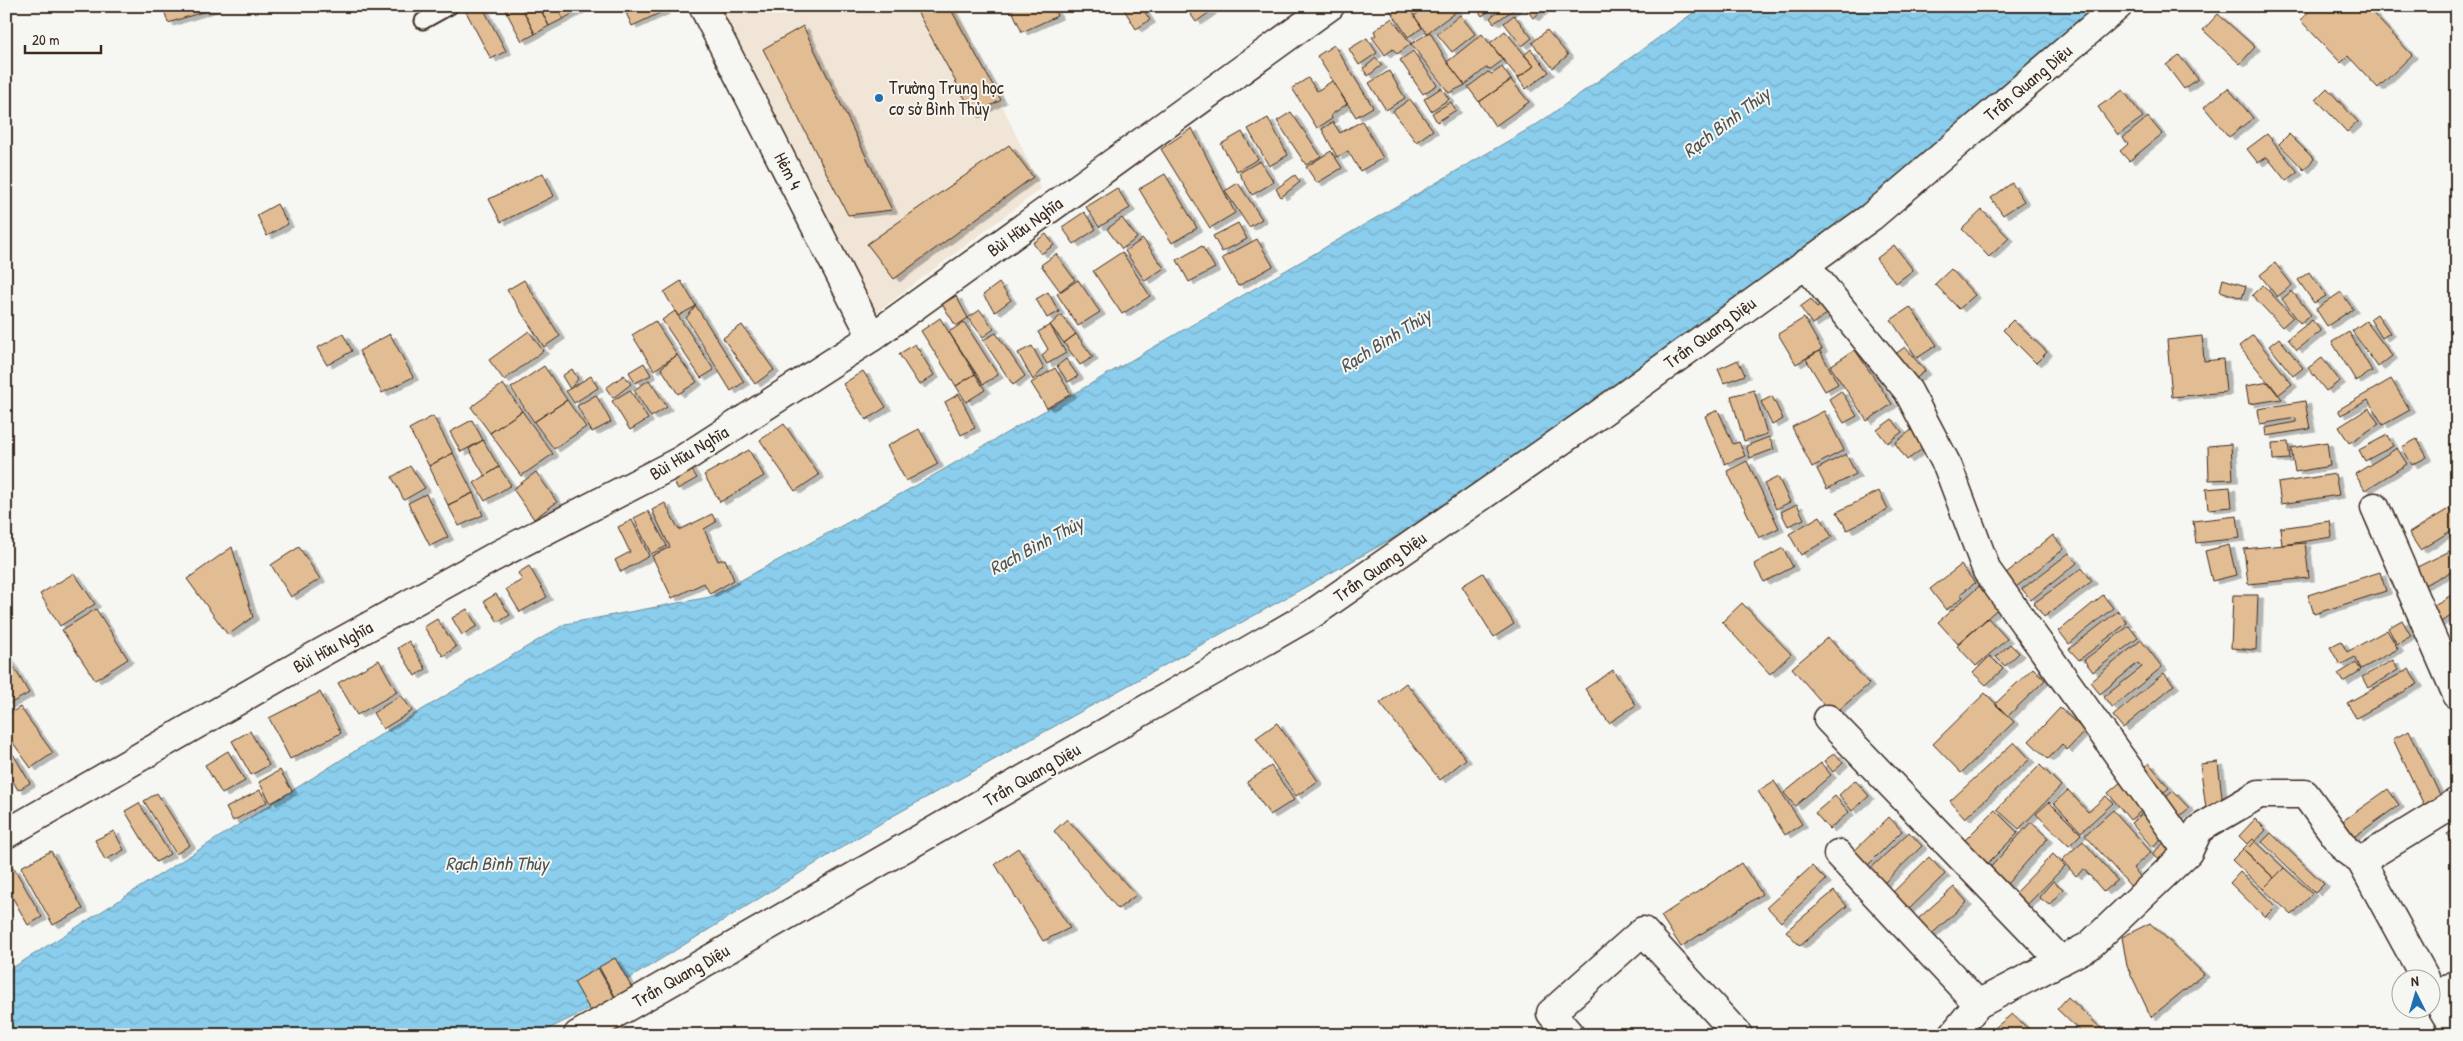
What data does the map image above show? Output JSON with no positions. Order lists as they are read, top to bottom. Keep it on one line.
{"streets":{"street":["Trần Quang Diệu","Hẻm 4","Bùi Hữu Nghĩa"]},"crossings":[["Hẻm 4","Bùi Hữu Nghĩa"]],"water":["Rạch Bình Thủy"],"places":["Trường Trung học cơ sở Bình Thủy"],"scale_bar":"20 m","north":"top"}
